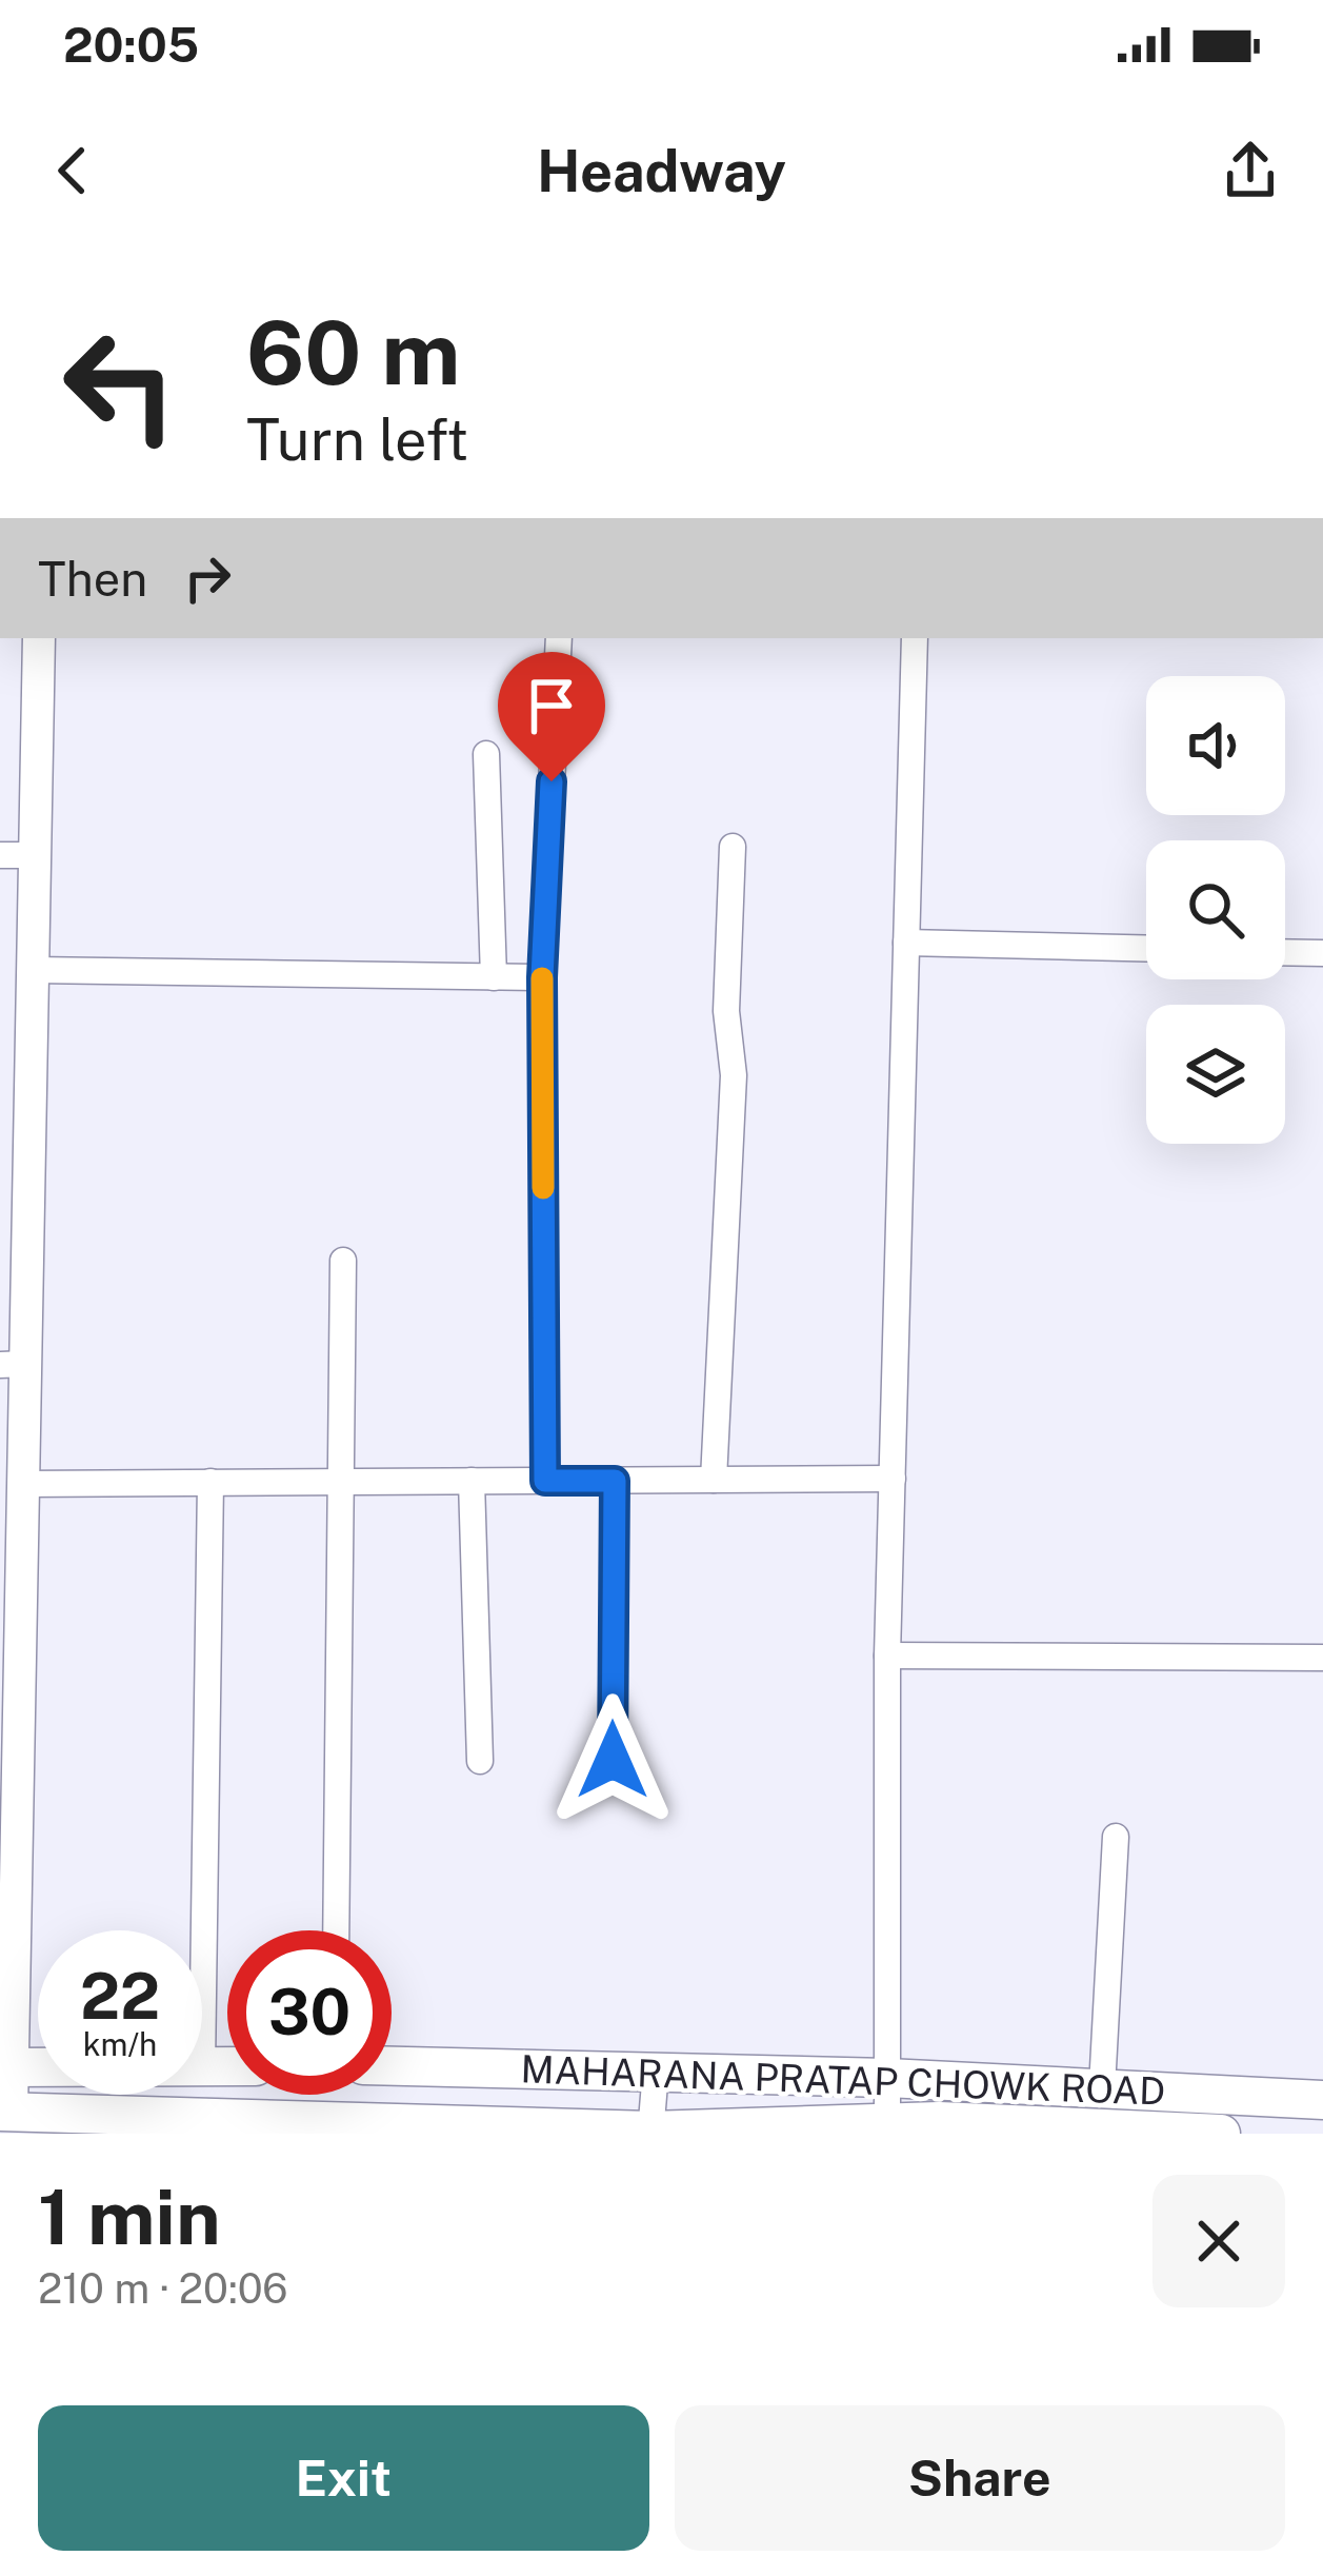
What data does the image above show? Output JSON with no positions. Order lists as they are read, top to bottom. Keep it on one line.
{"streets":{"main road":["MAHARANA PRATAP CHOWK ROAD"]},"page":{"status":"20:05","header":"Headway","turn":["60 m","Turn left"],"then":"Then","speed":"22 km/h","limit":"30","heading":["1 min","210 m · 20:06"],"buttons":["Exit","Share"]}}
